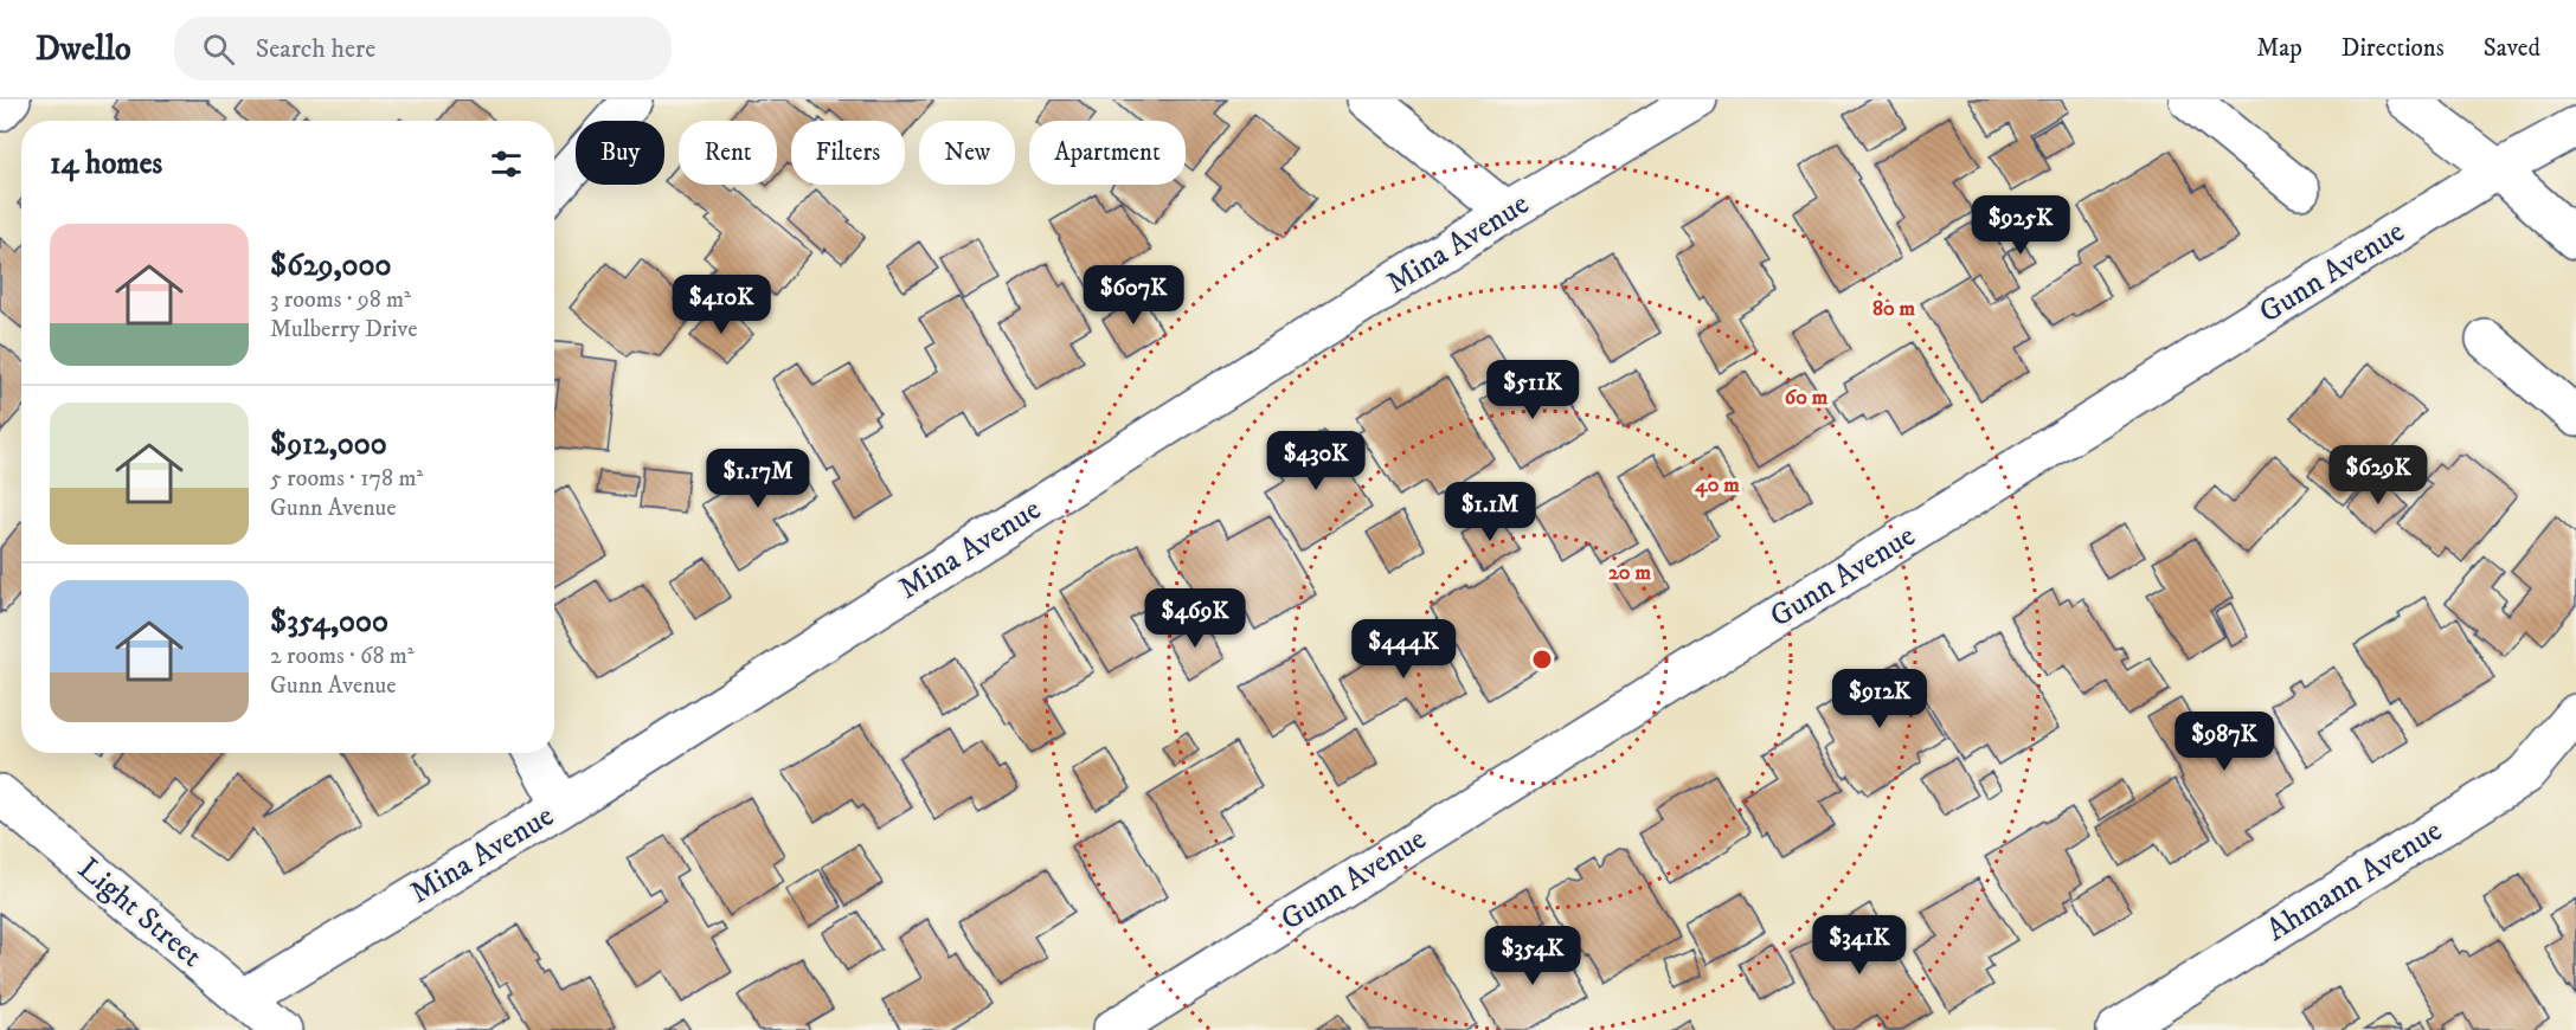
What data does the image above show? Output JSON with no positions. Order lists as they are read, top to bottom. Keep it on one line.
{"streets":{"street":["Mina Avenue","Gunn Avenue","Ahmann Avenue","Light Street"]},"crossings":[["Mina Avenue","Light Street"]],"page":{"header":"Dwello","search":"Search here","nav":["Map","Directions","Saved"],"chip":["Buy","Rent","Filters","New","Apartment"],"heading":"14 homes","price":["$925K","$607K","$410K","$511K","$430K","$629K","$1.17M","$1.1M","$469K","$444K","$912K","$987K","$341K","$354K"],"list":[{"name":"$629,000","note":"3 rooms · 98 m² · Mulberry Drive"},{"name":"$912,000","note":"5 rooms · 178 m² · Gunn Avenue"},{"name":"$354,000","note":"2 rooms · 68 m² · Gunn Avenue"}]},"rings":["80 m","60 m","40 m","20 m"]}
